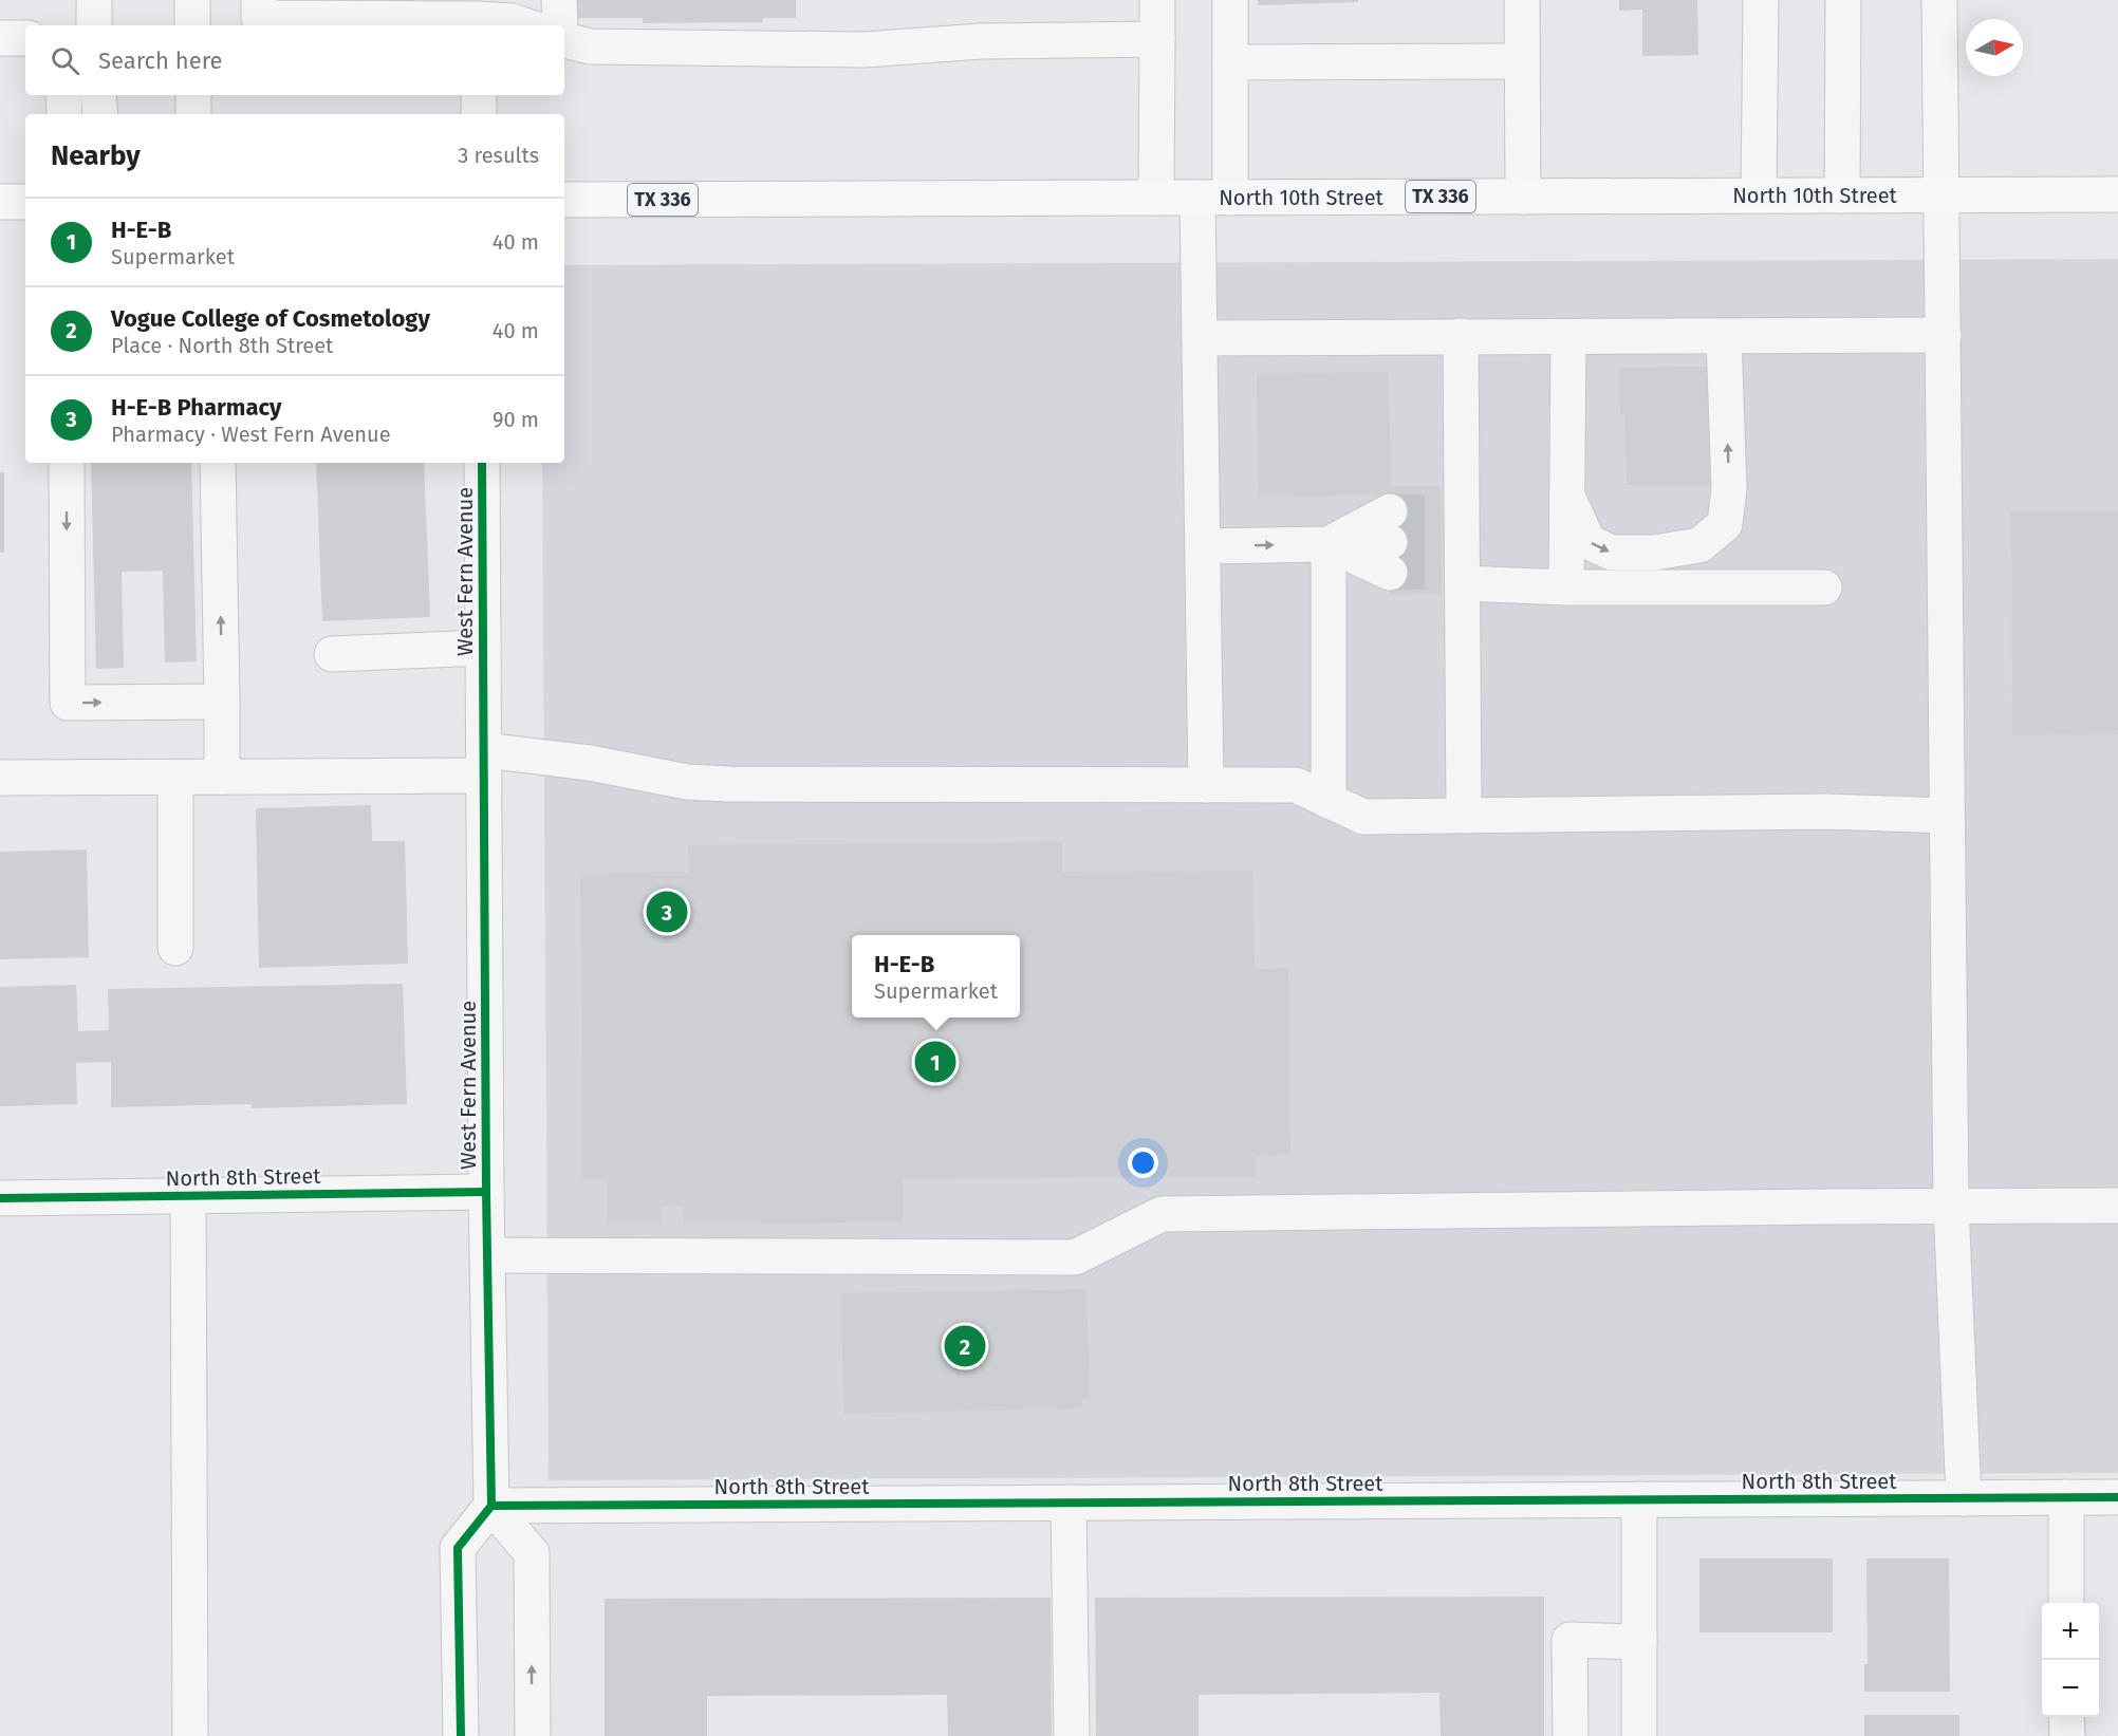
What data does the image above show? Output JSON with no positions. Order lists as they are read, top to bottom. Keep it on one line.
{"streets":{"main road":["North 10th Street","TX 336"],"street":["West Fern Avenue","North 8th Street"]},"crossings":[["West Fern Avenue","North 8th Street"]],"north":"right","page":{"search":"Search here","heading":["Nearby","3 results"],"list":[{"mark":"1","name":"H-E-B","note":"Supermarket","value":"40 m"},{"mark":"2","name":"Vogue College of Cosmetology","note":"Place · North 8th Street","value":"40 m"},{"mark":"3","name":"H-E-B Pharmacy","note":"Pharmacy · West Fern Avenue","value":"90 m"}],"pins":["3","1","2"],"popup":["H-E-B","Supermarket"],"map_buttons":["+","−"]}}
